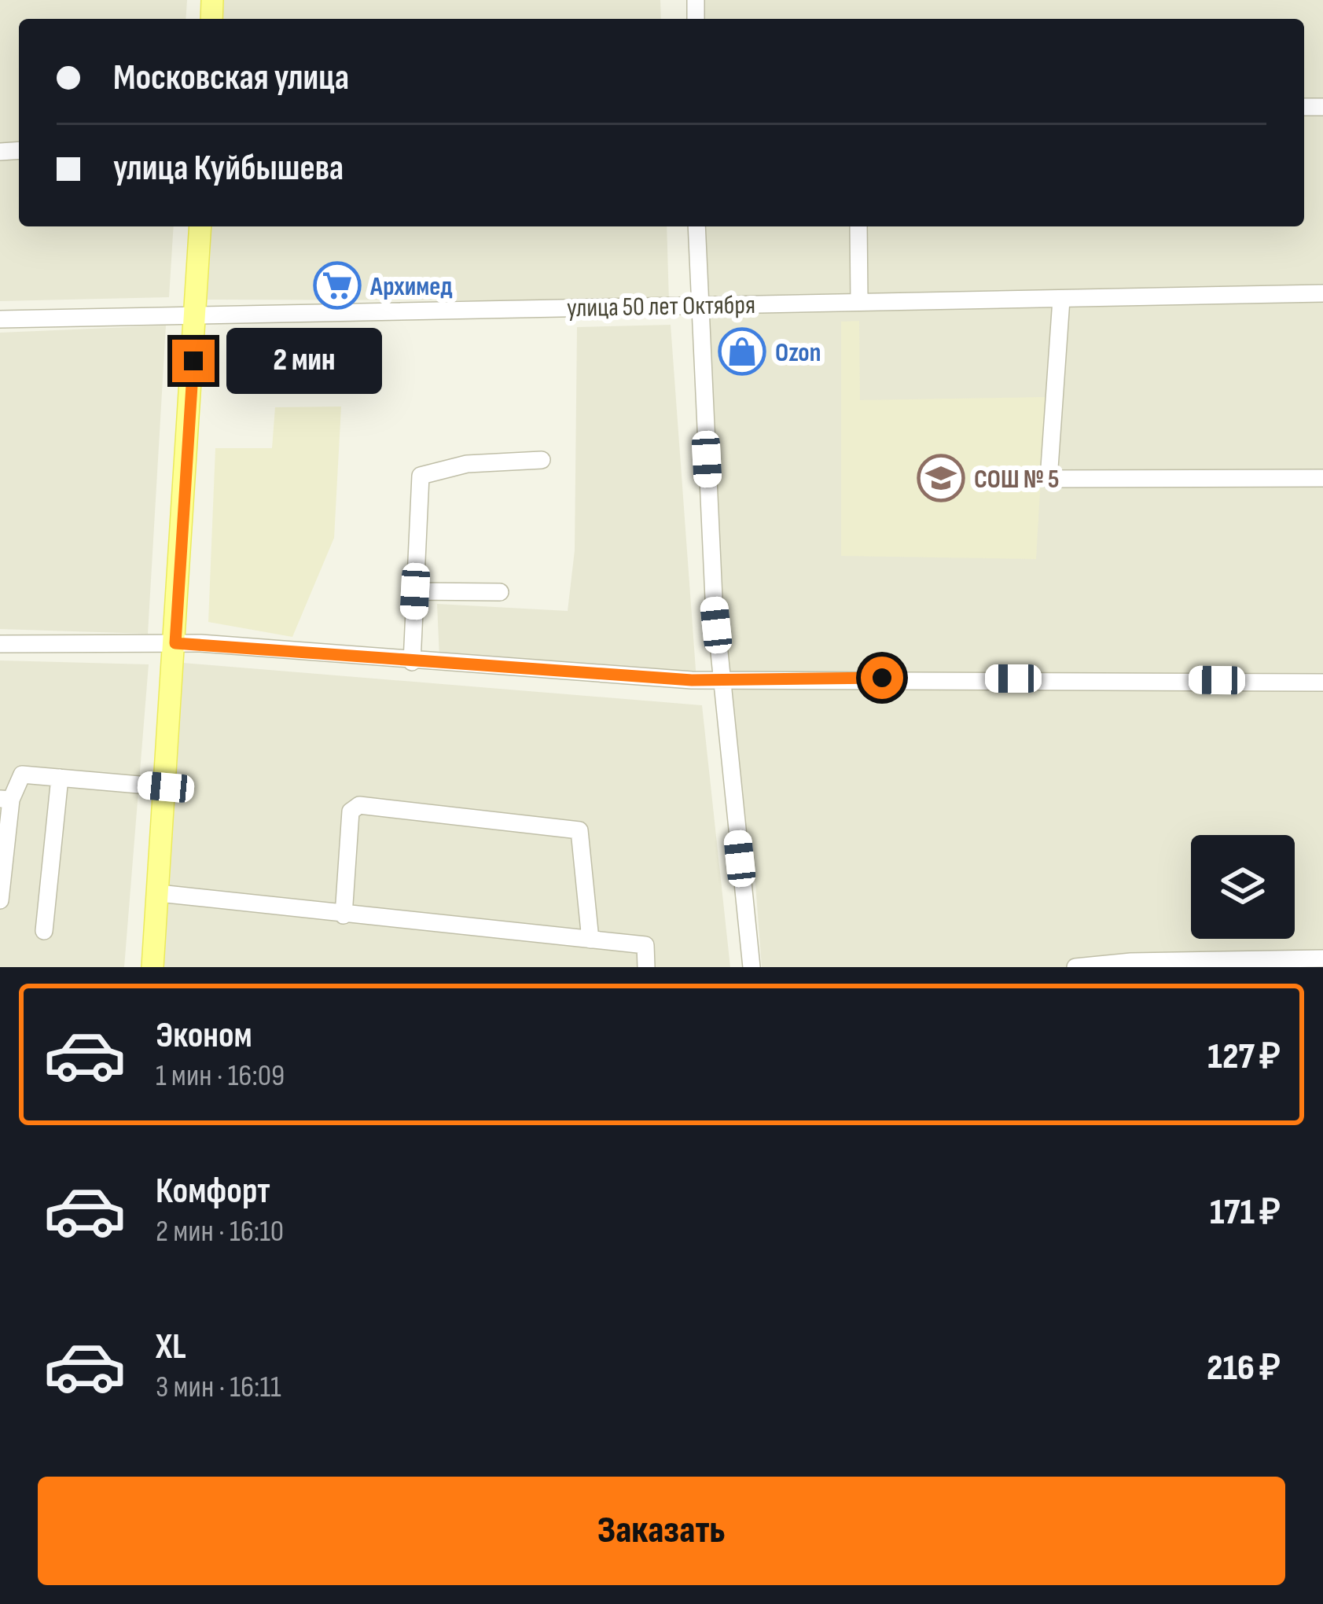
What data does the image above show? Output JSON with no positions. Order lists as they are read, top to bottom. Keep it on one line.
{"streets":{"street":["улица 50 лет Октября"]},"places":{"supermarket":["Архимед"],"shop":["Ozon"],"school or university":["СОШ № 5"]},"page":{"banner":["Московская улица","улица Куйбышева"],"bubble":"2 мин","list":[{"name":"Эконом","note":"1 мин · 16:09","value":"127 ₽"},{"name":"Комфорт","note":"2 мин · 16:10","value":"171 ₽"},{"name":"XL","note":"3 мин · 16:11","value":"216 ₽"}],"buttons":"Заказать"}}
